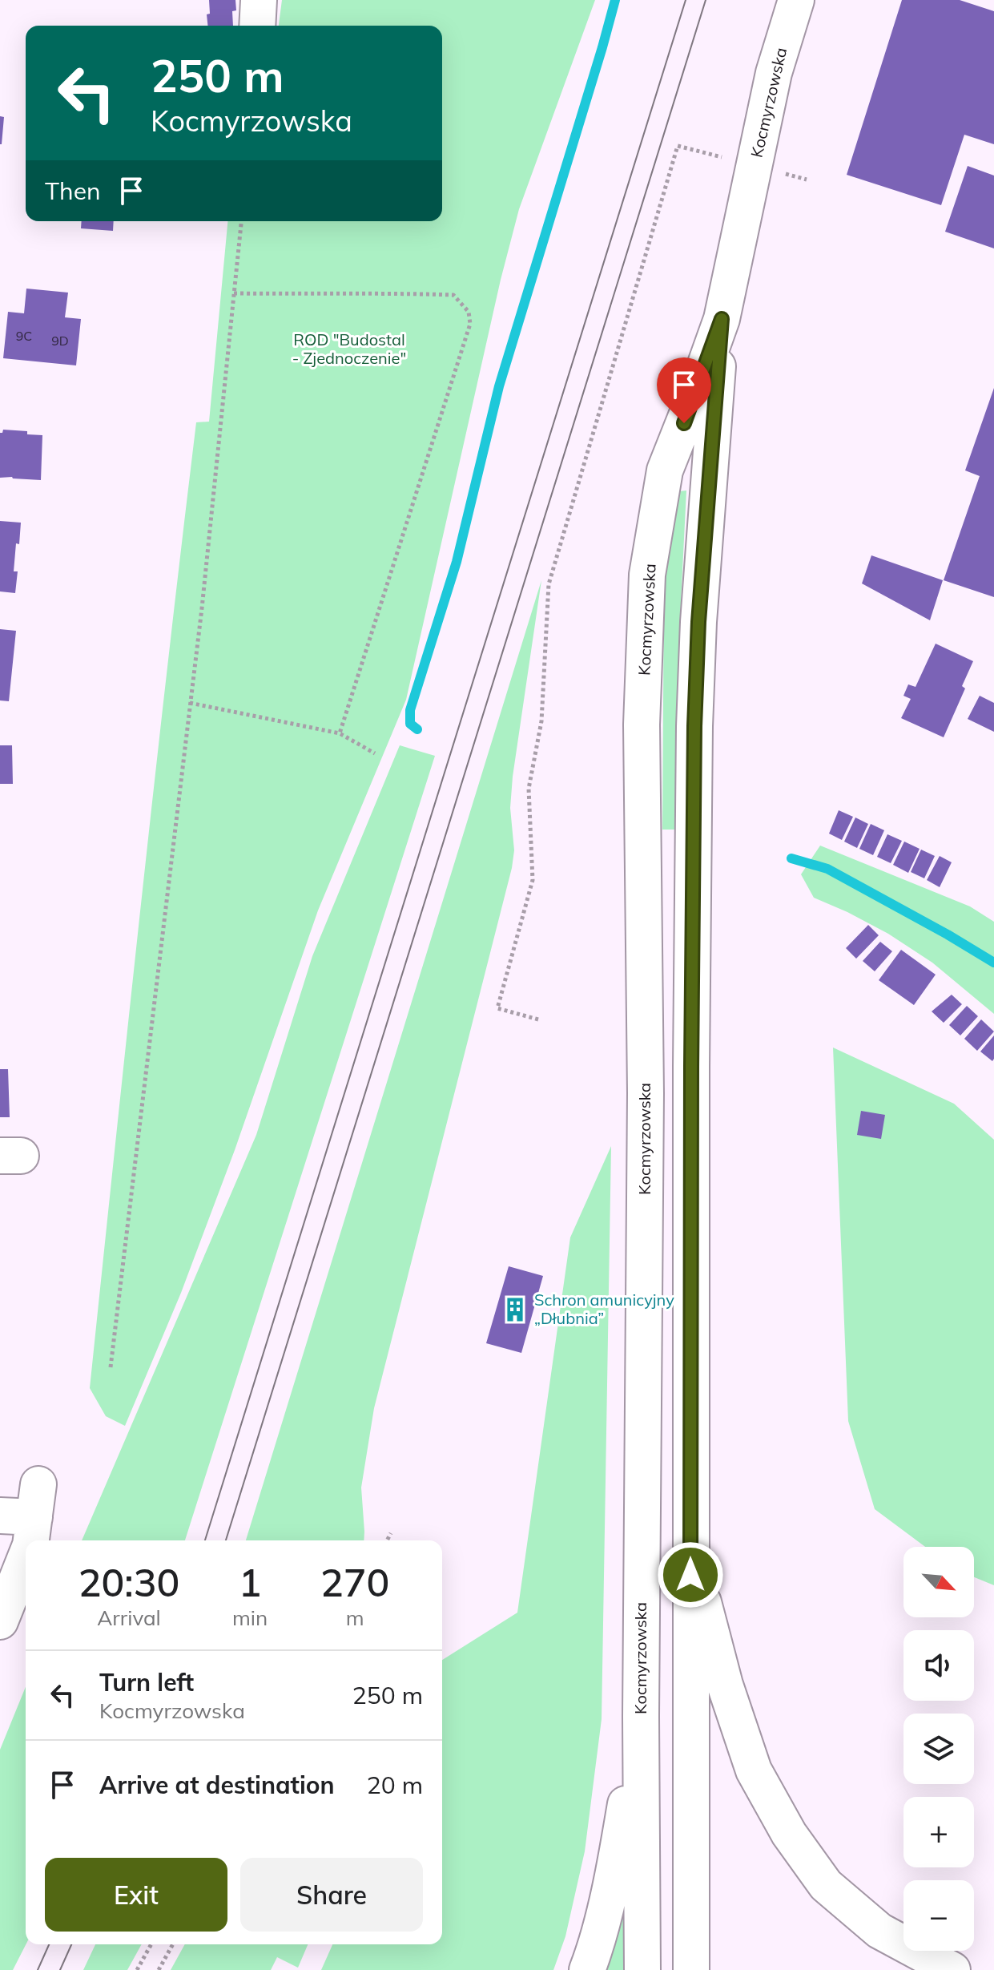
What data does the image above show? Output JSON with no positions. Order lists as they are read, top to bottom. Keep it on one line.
{"streets":{"main road":["Kocmyrzowska"]},"parks":["ROD \"Budostal - Zjednoczenie\""],"places":{"building":["Schron amunicyjny „Dłubnia”"]},"house_numbers":["9C","9D"],"north":"bottom right","page":{"turn":["250 m","Kocmyrzowska"],"then":"Then","eta":["20:30","Arrival","1","min","270","m"],"map_buttons":["+","−"],"list":[{"name":"Turn left","note":"Kocmyrzowska","value":"250 m"},{"name":"Arrive at destination","value":"20 m"}],"buttons":["Exit","Share"]}}
